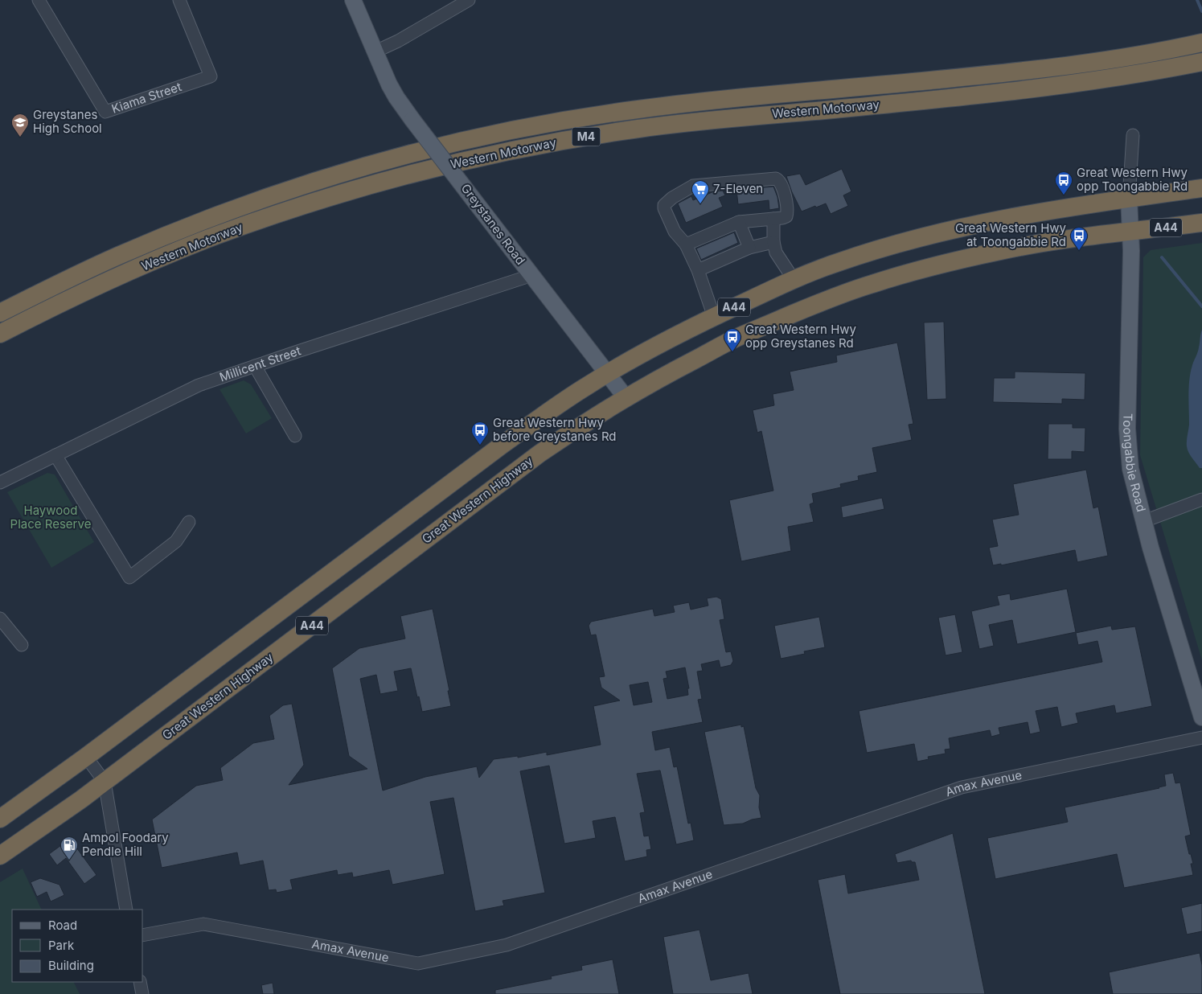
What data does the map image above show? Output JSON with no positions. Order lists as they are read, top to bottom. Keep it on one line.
{"streets":{"highway":["Western Motorway","M4","A44","Great Western Highway"],"main road":["Greystanes Road","Toongabbie Road"],"street":["Kiama Street","Millicent Street","Amax Avenue"]},"crossings":[["Greystanes Road","A44"],["Greystanes Road","Millicent Street"],["Greystanes Road","Great Western Highway"],["A44","Toongabbie Road"],["Toongabbie Road","Great Western Highway"]],"parks":["Haywood Place Reserve"],"places":{"school or university":["Greystanes High School"],"bus stop":["Great Western Hwy opp Toongabbie Rd","Great Western Hwy at Toongabbie Rd","Great Western Hwy opp Greystanes Rd","Great Western Hwy before Greystanes Rd"],"supermarket":["7-Eleven"],"fuel station":["Ampol Foodary Pendle Hill"]},"legend":["Road","Park","Building"]}
